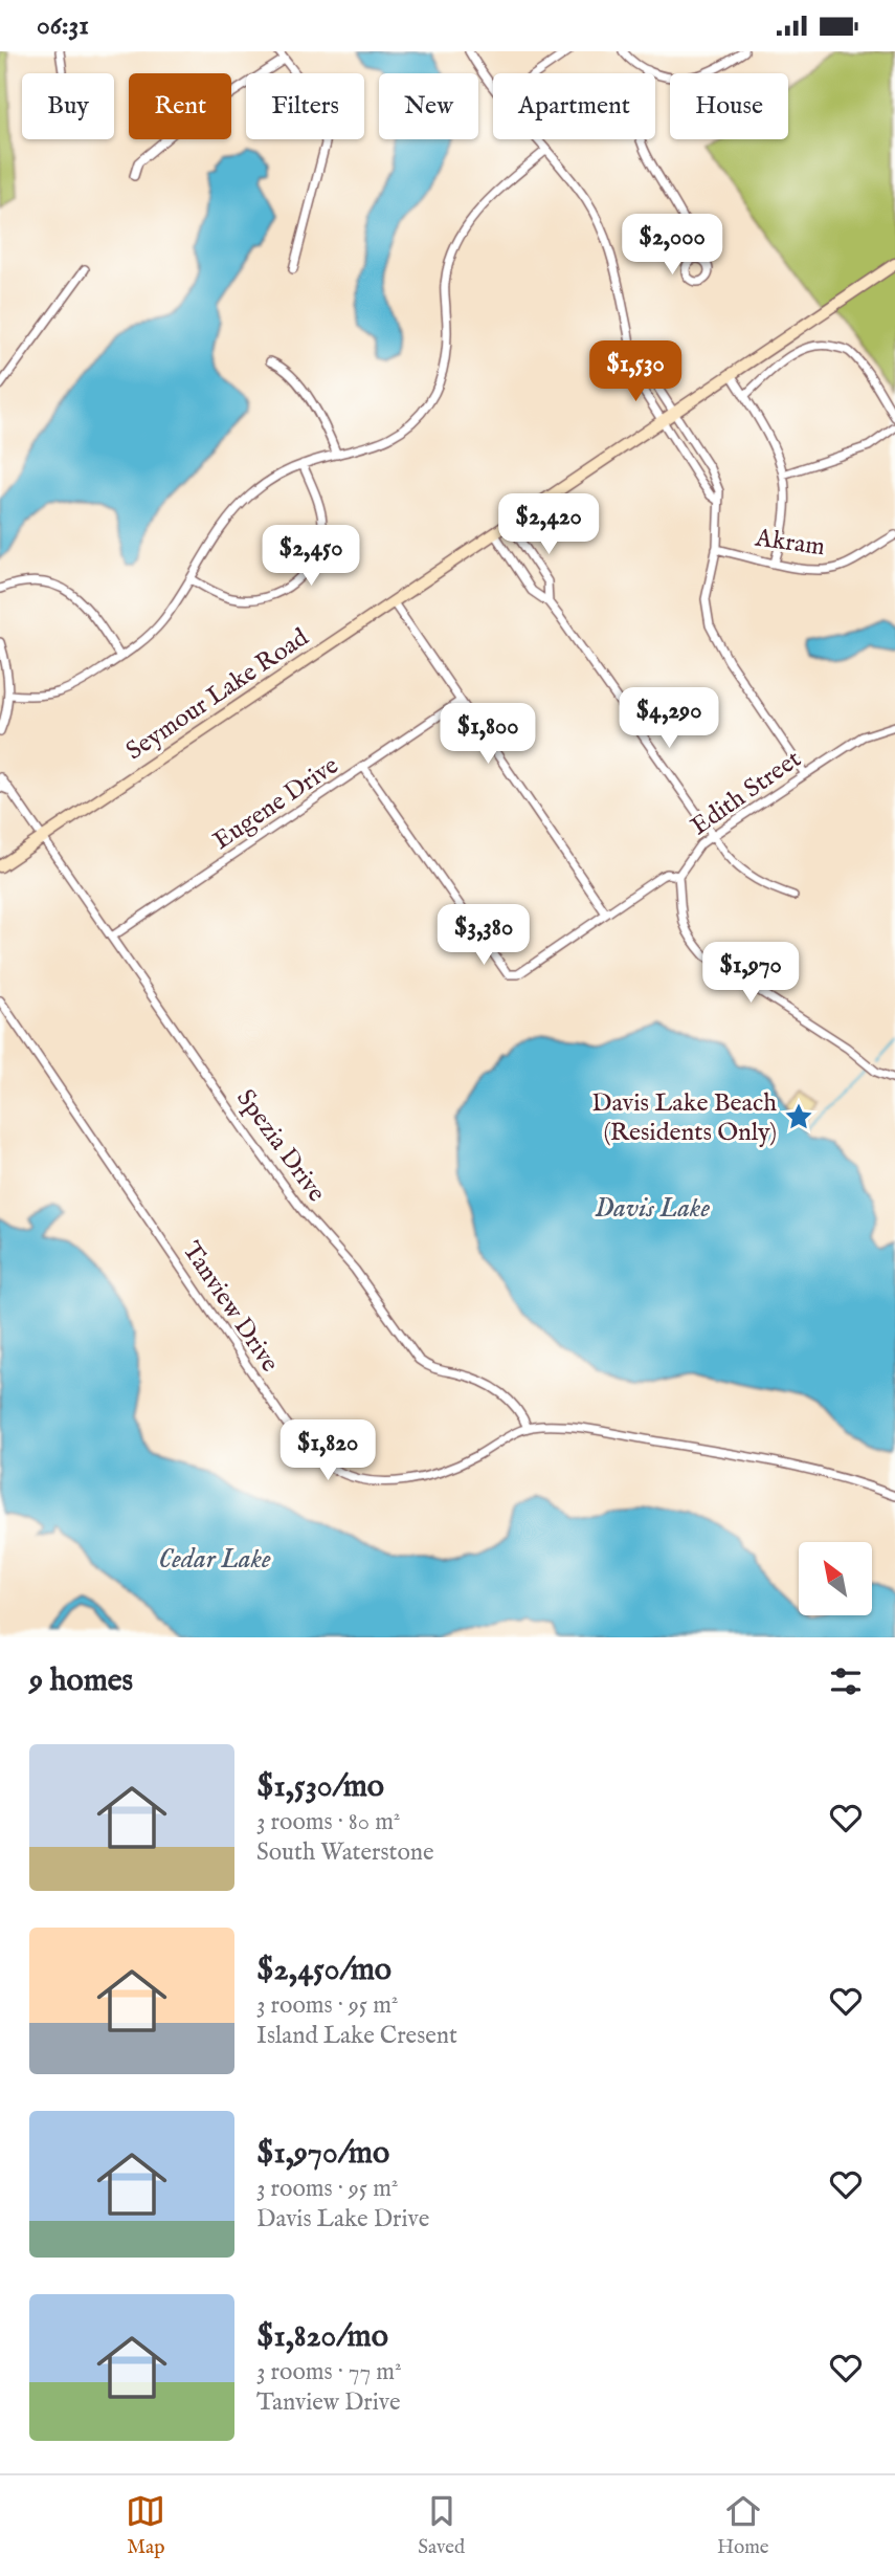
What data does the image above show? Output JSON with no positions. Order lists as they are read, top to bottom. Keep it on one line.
{"streets":{"street":["Akram","Seymour Lake Road","Edith Street","Eugene Drive","Spezia Drive","Tanview Drive"]},"crossings":[["Seymour Lake Road","Spezia Drive"],["Eugene Drive","Spezia Drive"],["Spezia Drive","Tanview Drive"]],"water":["Davis Lake","Cedar Lake"],"places":{"place":["Davis Lake Beach (Residents Only)"]},"north":"top left","page":{"status":"06:31","chip":["Buy","Rent","Filters","New","Apartment","House"],"price":["$2,000","$1,530","$2,420","$2,450","$4,290","$1,800","$3,380","$1,970","$1,820"],"heading":"9 homes","list":[{"name":"$1,530/mo","note":"3 rooms · 80 m² · South Waterstone"},{"name":"$2,450/mo","note":"3 rooms · 95 m² · Island Lake Cresent"},{"name":"$1,970/mo","note":"3 rooms · 95 m² · Davis Lake Drive"},{"name":"$1,820/mo","note":"3 rooms · 77 m² · Tanview Drive"}],"tabs":["Map","Saved","Home"]}}
